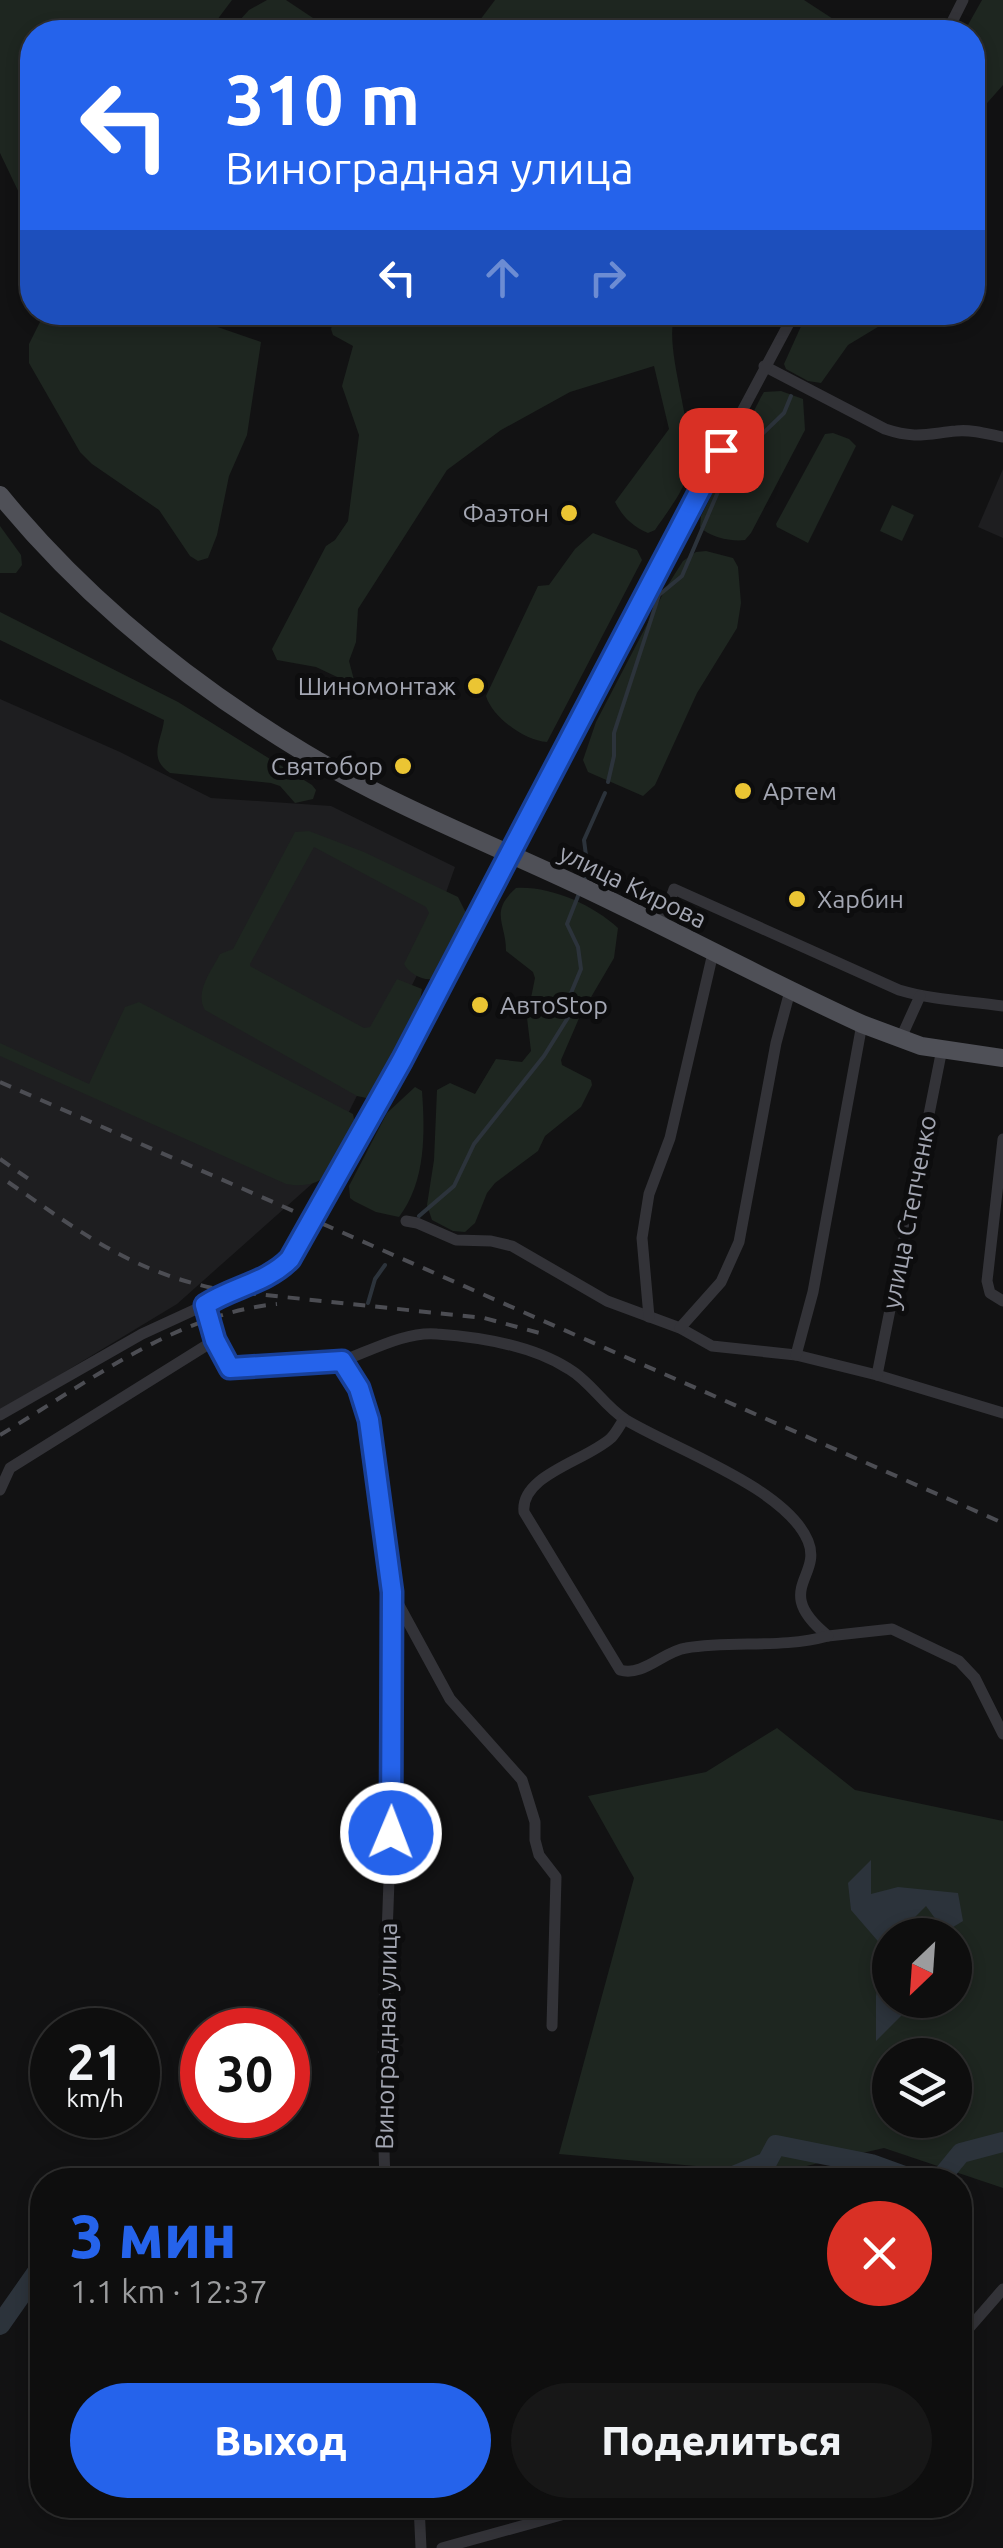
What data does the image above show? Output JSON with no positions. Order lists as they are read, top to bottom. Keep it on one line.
{"streets":{"main road":["улица Кирова"],"street":["улица Степченко","Виноградная улица"]},"crossings":[["улица Кирова","улица Степченко"]],"places":["Фаэтон","Шиномонтаж","Святобор","Артем","Харбин","АвтоStop"],"north":"bottom left","page":{"turn":["310 m","Виноградная улица"],"speed":"21 km/h","limit":"30","heading":["3 мин","1.1 km · 12:37"],"buttons":["Выход","Поделиться"]}}
